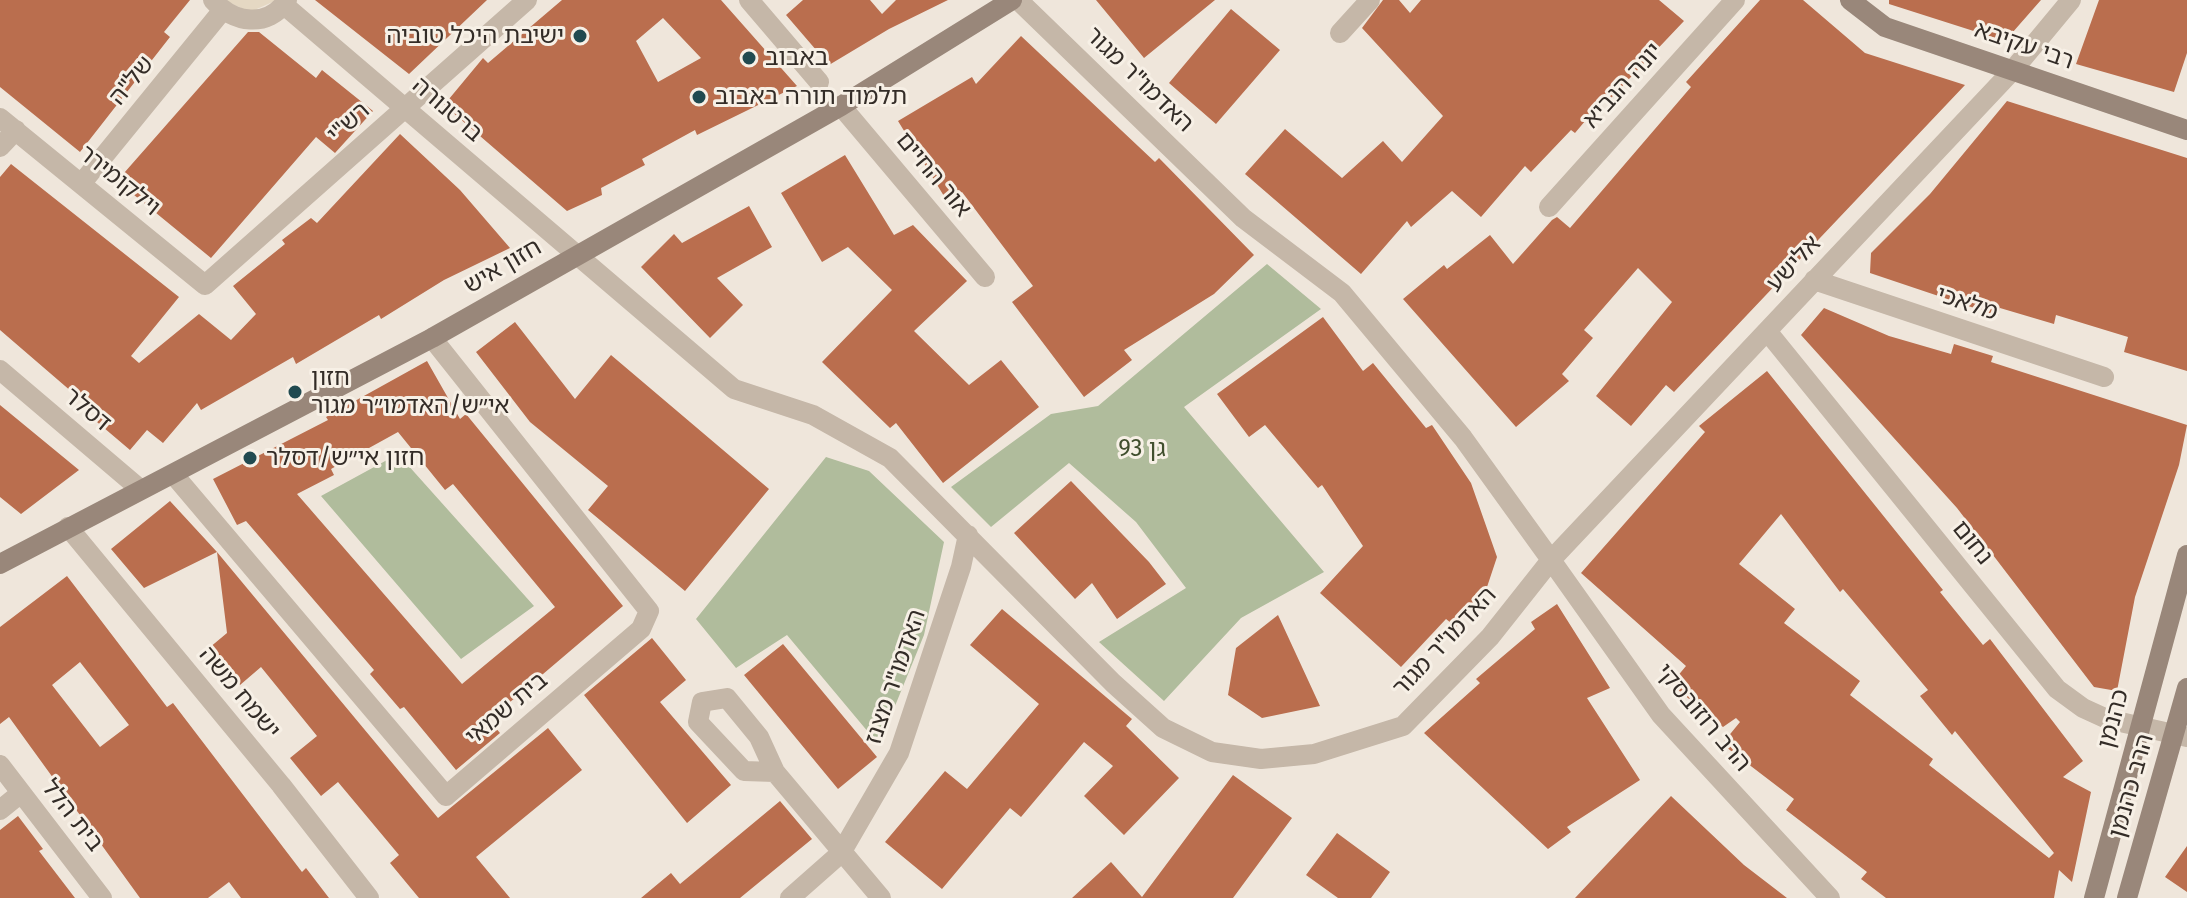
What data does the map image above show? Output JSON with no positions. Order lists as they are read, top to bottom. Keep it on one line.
{"streets":{"street":["רבי עקיבא","האדמו\"ר מגור","של\"ה","יונה הנביא","ברטנורה","רש\"י","אור החיים","וילקומירר","אלישע","חזון איש","מלאכי","דסלר","נחום","האדמו\"ר מצנז","ישמח משה","בית שמאי","הרב רוזובסקי","כהנמן","הרב כהנמן","בית הלל"]},"crossings":[["רבי עקיבא","אלישע"],["האדמו\"ר מגור","ברטנורה"],["האדמו\"ר מגור","אלישע"],["האדמו\"ר מגור","חזון איש"],["האדמו\"ר מגור","האדמו\"ר מצנז"],["האדמו\"ר מגור","הרב רוזובסקי"],["של\"ה","וילקומירר"],["ברטנורה","רש\"י"],["ברטנורה","חזון איש"],["רש\"י","וילקומירר"],["אור החיים","חזון איש"],["אלישע","מלאכי"],["אלישע","נחום"],["אלישע","הרב רוזובסקי"],["חזון איש","דסלר"],["חזון איש","ישמח משה"],["חזון איש","בית שמאי"],["נחום","כהנמן"],["נחום","הרב כהנמן"]],"parks":["גן 93"],"places":["ישיבת היכל טוביה","באבוב","תלמוד תורה באבוב","חזון אי״ש/האדמו״ר מגור","חזון אי״ש/דסלר"]}
